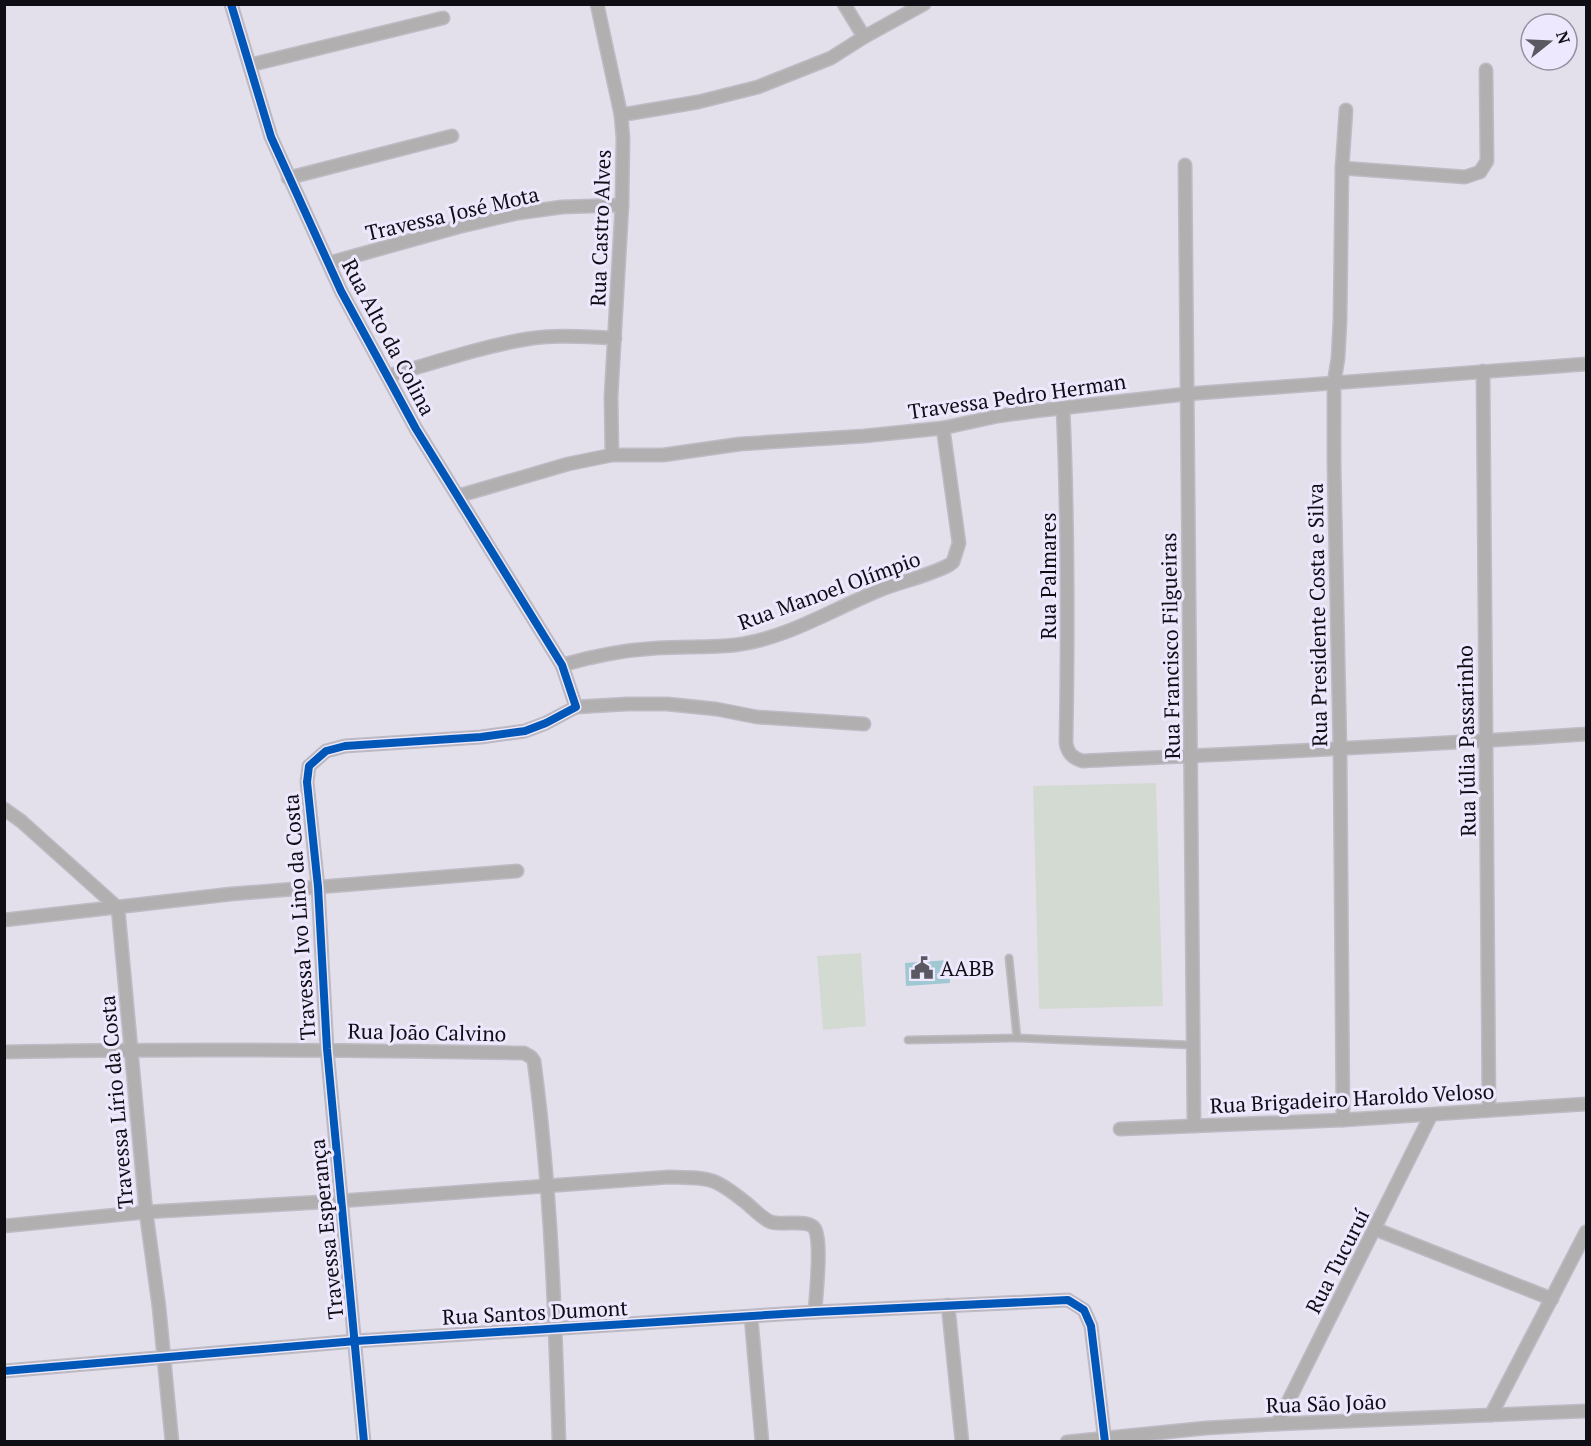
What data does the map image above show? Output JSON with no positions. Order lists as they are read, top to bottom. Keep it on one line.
{"streets":{"street":["Travessa José Mota","Rua Castro Alves","Rua Alto da Colina","Travessa Pedro Herman","Rua Palmares","Rua Manoel Olímpio","Rua Presidente Costa e Silva","Rua Francisco Filgueiras","Rua Júlia Passarinho","Travessa Ivo Lino da Costa","Rua João Calvino","Rua Brigadeiro Haroldo Veloso","Travessa Lírio da Costa","Travessa Esperança","Rua Tucuruí","Rua Santos Dumont","Rua São João"]},"crossings":[["Travessa José Mota","Rua Castro Alves"],["Travessa José Mota","Rua Alto da Colina"],["Rua Castro Alves","Travessa Pedro Herman"],["Rua Alto da Colina","Travessa Pedro Herman"],["Rua Alto da Colina","Rua Manoel Olímpio"],["Travessa Pedro Herman","Rua Palmares"],["Travessa Pedro Herman","Rua Manoel Olímpio"],["Travessa Pedro Herman","Rua Presidente Costa e Silva"],["Travessa Pedro Herman","Rua Francisco Filgueiras"],["Travessa Pedro Herman","Rua Júlia Passarinho"],["Rua Palmares","Rua Francisco Filgueiras"],["Rua Presidente Costa e Silva","Rua Brigadeiro Haroldo Veloso"],["Rua Francisco Filgueiras","Rua Brigadeiro Haroldo Veloso"],["Rua Júlia Passarinho","Rua Brigadeiro Haroldo Veloso"],["Travessa Ivo Lino da Costa","Rua João Calvino"],["Travessa Ivo Lino da Costa","Travessa Esperança"],["Rua João Calvino","Travessa Lírio da Costa"],["Rua João Calvino","Travessa Esperança"],["Rua Brigadeiro Haroldo Veloso","Rua Tucuruí"],["Travessa Lírio da Costa","Rua Santos Dumont"],["Travessa Esperança","Rua Santos Dumont"],["Rua Tucuruí","Rua São João"],["Rua Santos Dumont","Rua São João"]],"places":{"public building":["AABB"]},"north":"right"}
